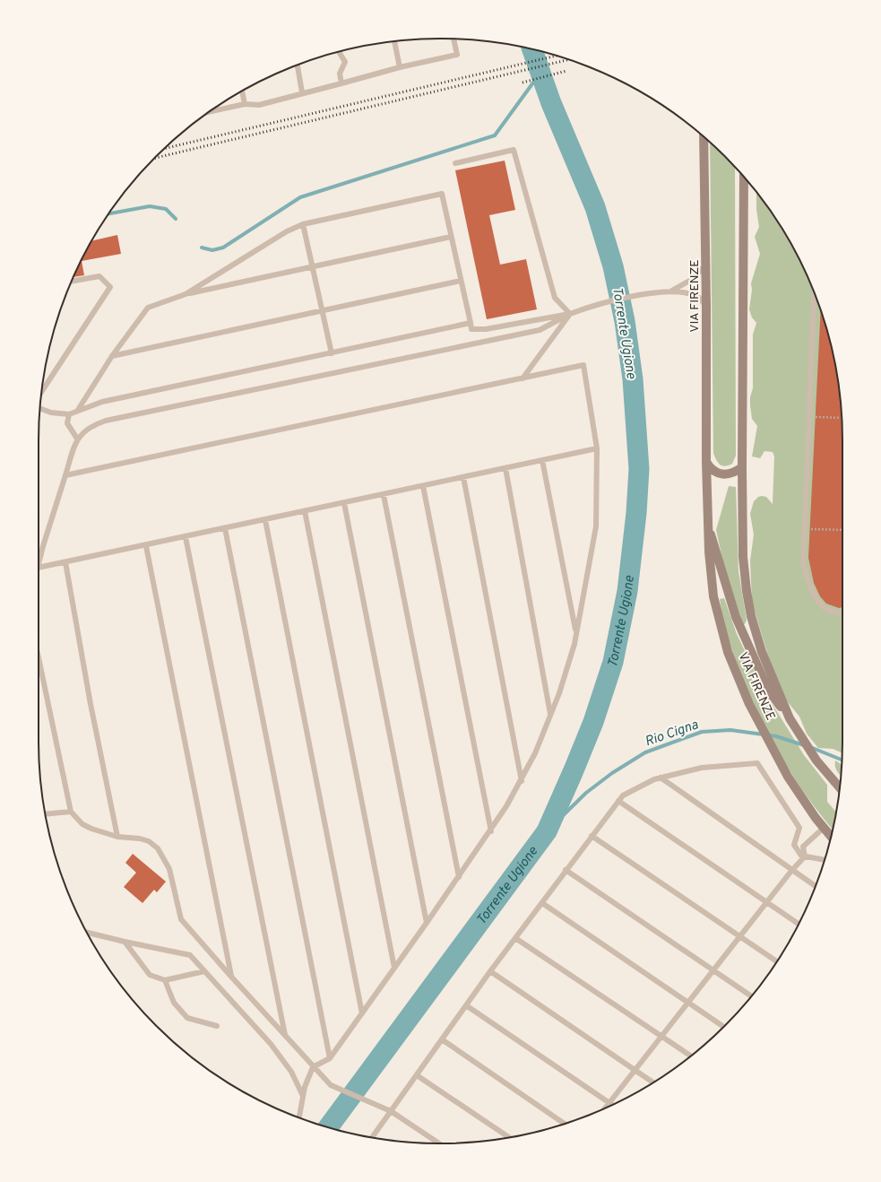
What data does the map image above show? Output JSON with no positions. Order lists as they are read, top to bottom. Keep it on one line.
{"streets":{"main road":["VIA FIRENZE"]},"water":["Torrente Ugione","Rio Cigna"]}
